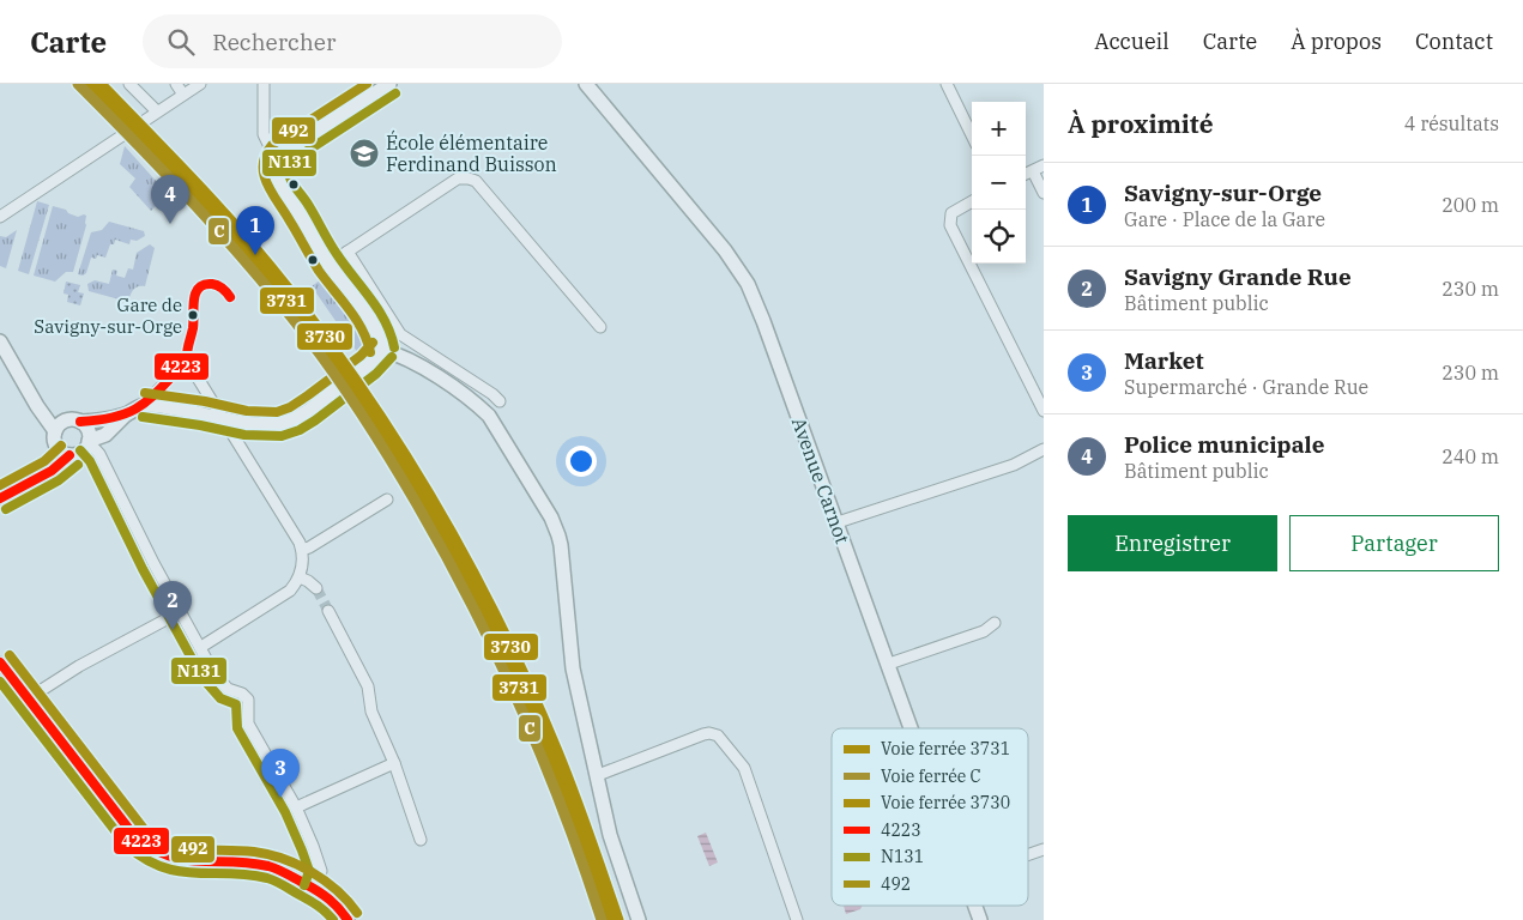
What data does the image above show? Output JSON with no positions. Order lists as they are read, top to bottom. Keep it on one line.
{"streets":{"street":["Avenue Carnot"]},"places":{"school or university":["École élémentaire Ferdinand Buisson"],"other":["Gare de Savigny-sur-Orge"]},"lines":["rail line 3731","rail line C","rail line 3730","transit line 492","transit line N131","transit line 4223"],"legend":["Voie ferrée 3731","Voie ferrée C","Voie ferrée 3730","4223","N131","492"],"page":{"header":"Carte","search":"Rechercher","nav":["Accueil","Carte","À propos","Contact"],"heading":["À proximité","4 résultats"],"map_buttons":["+","−"],"list":[{"mark":"1","name":"Savigny-sur-Orge","note":"Gare · Place de la Gare","value":"200 m"},{"mark":"2","name":"Savigny Grande Rue","note":"Bâtiment public","value":"230 m"},{"mark":"3","name":"Market","note":"Supermarché · Grande Rue","value":"230 m"},{"mark":"4","name":"Police municipale","note":"Bâtiment public","value":"240 m"}],"pins":["4","1","2","3"],"buttons":["Enregistrer","Partager"]}}
